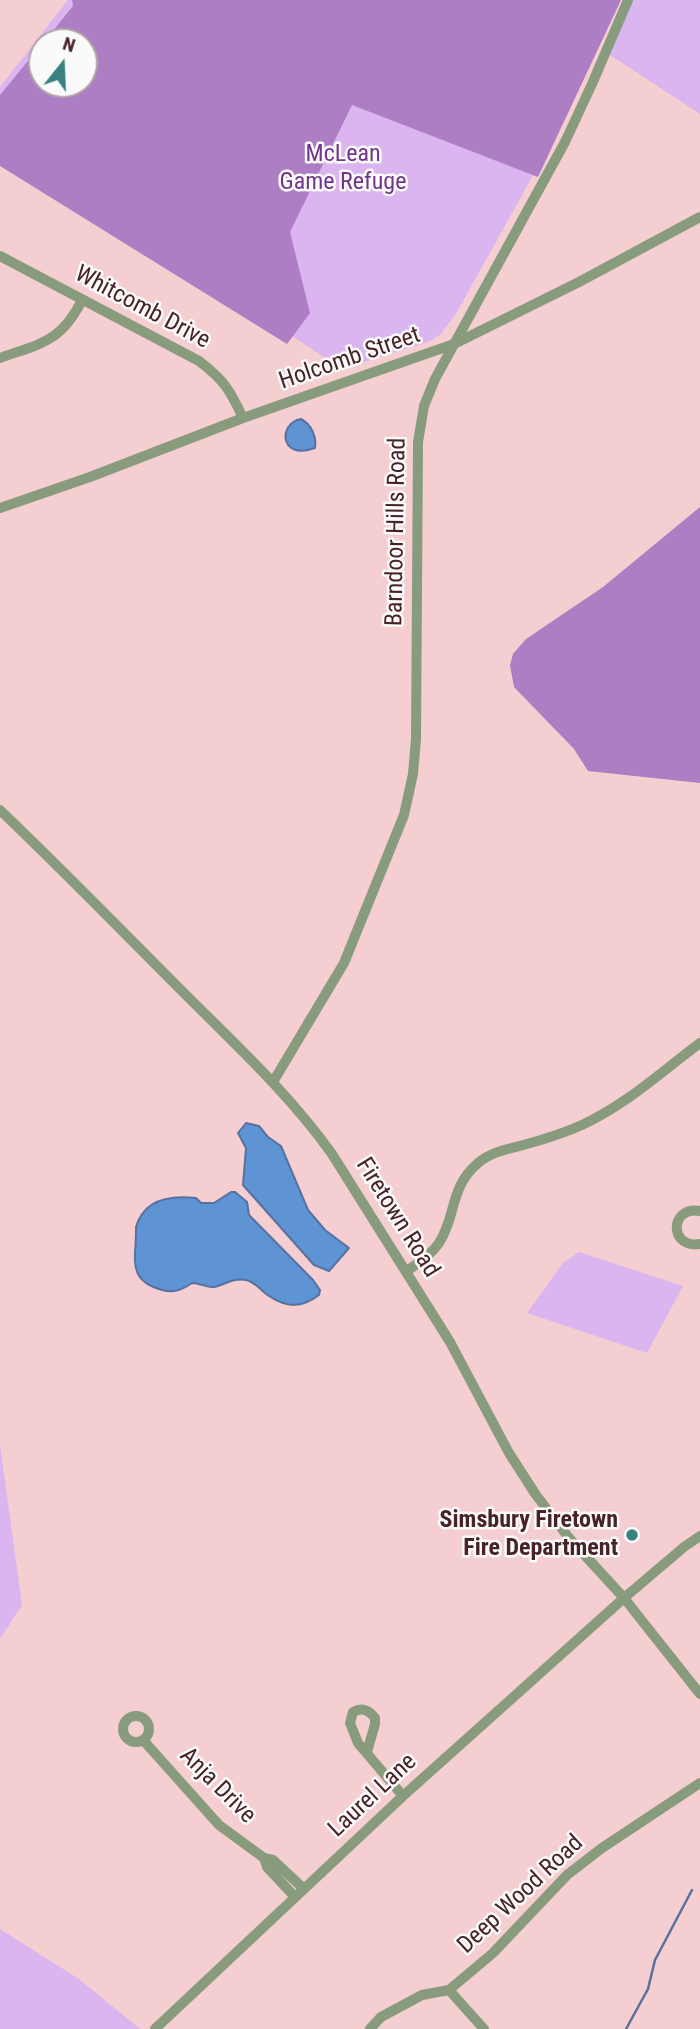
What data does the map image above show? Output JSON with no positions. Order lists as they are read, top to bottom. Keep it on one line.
{"streets":{"street":["Whitcomb Drive","Holcomb Street","Barndoor Hills Road","Firetown Road","Anja Drive","Laurel Lane","Deep Wood Road"]},"crossings":[["Whitcomb Drive","Holcomb Street"],["Holcomb Street","Barndoor Hills Road"],["Barndoor Hills Road","Firetown Road"],["Firetown Road","Laurel Lane"],["Anja Drive","Laurel Lane"]],"parks":["McLean Game Refuge"],"places":["Simsbury Firetown Fire Department"],"north":"top"}
